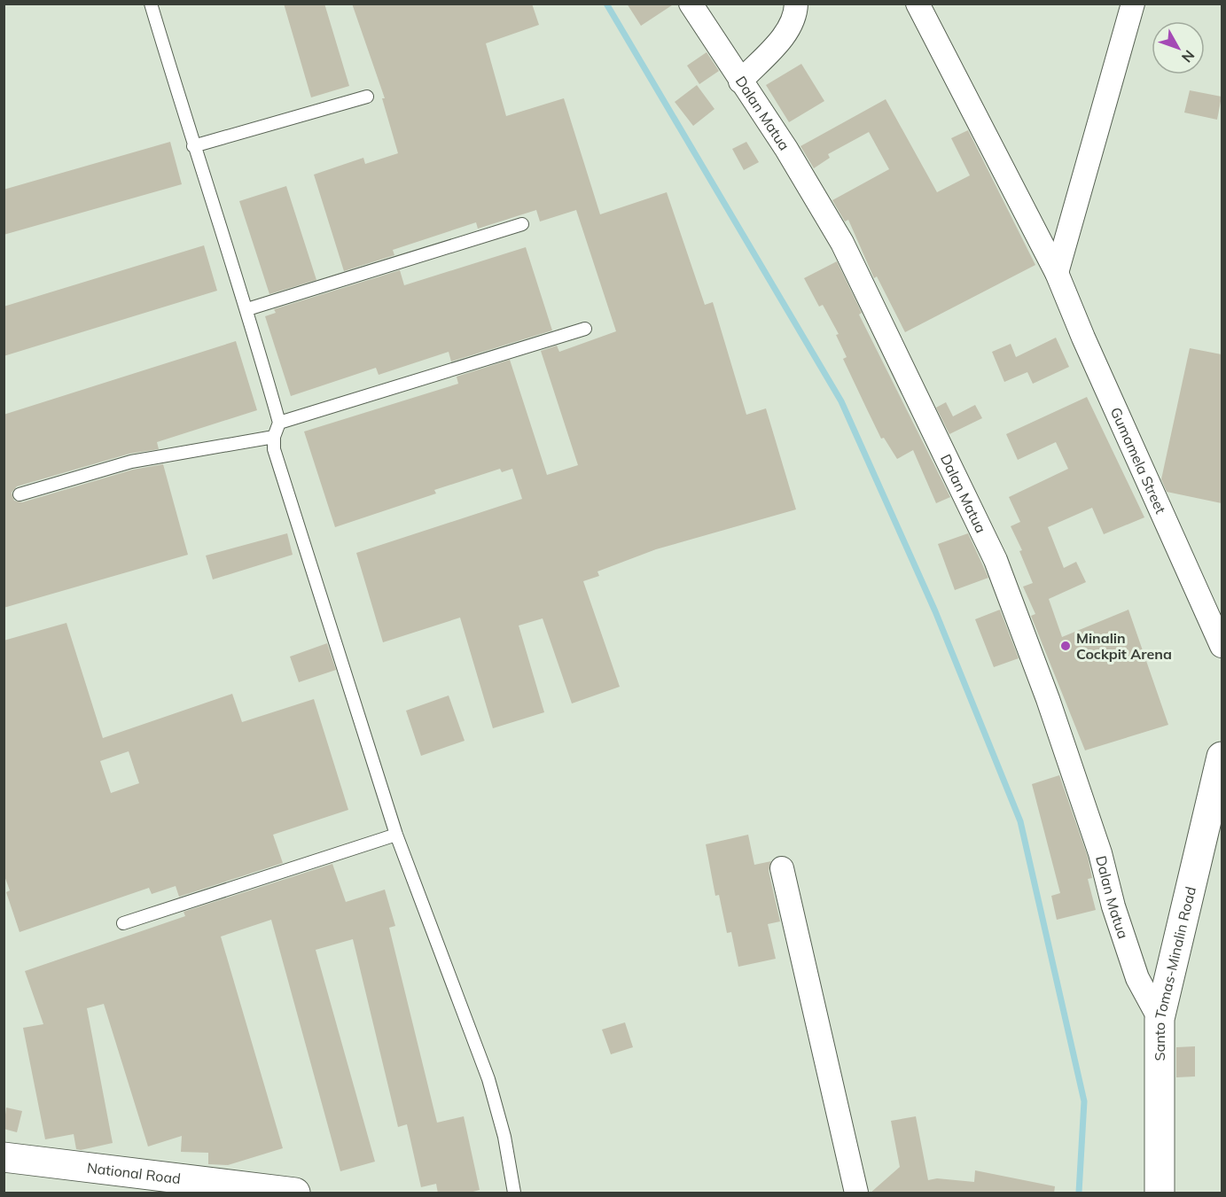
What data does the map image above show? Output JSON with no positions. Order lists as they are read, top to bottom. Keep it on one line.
{"streets":{"main road":["Santo Tomas-Minalin Road","National Road"],"street":["Dalan Matua","Gumamela Street"]},"crossings":[["Dalan Matua","Santo Tomas-Minalin Road"]],"places":["Minalin Cockpit Arena"],"north":"bottom right"}
